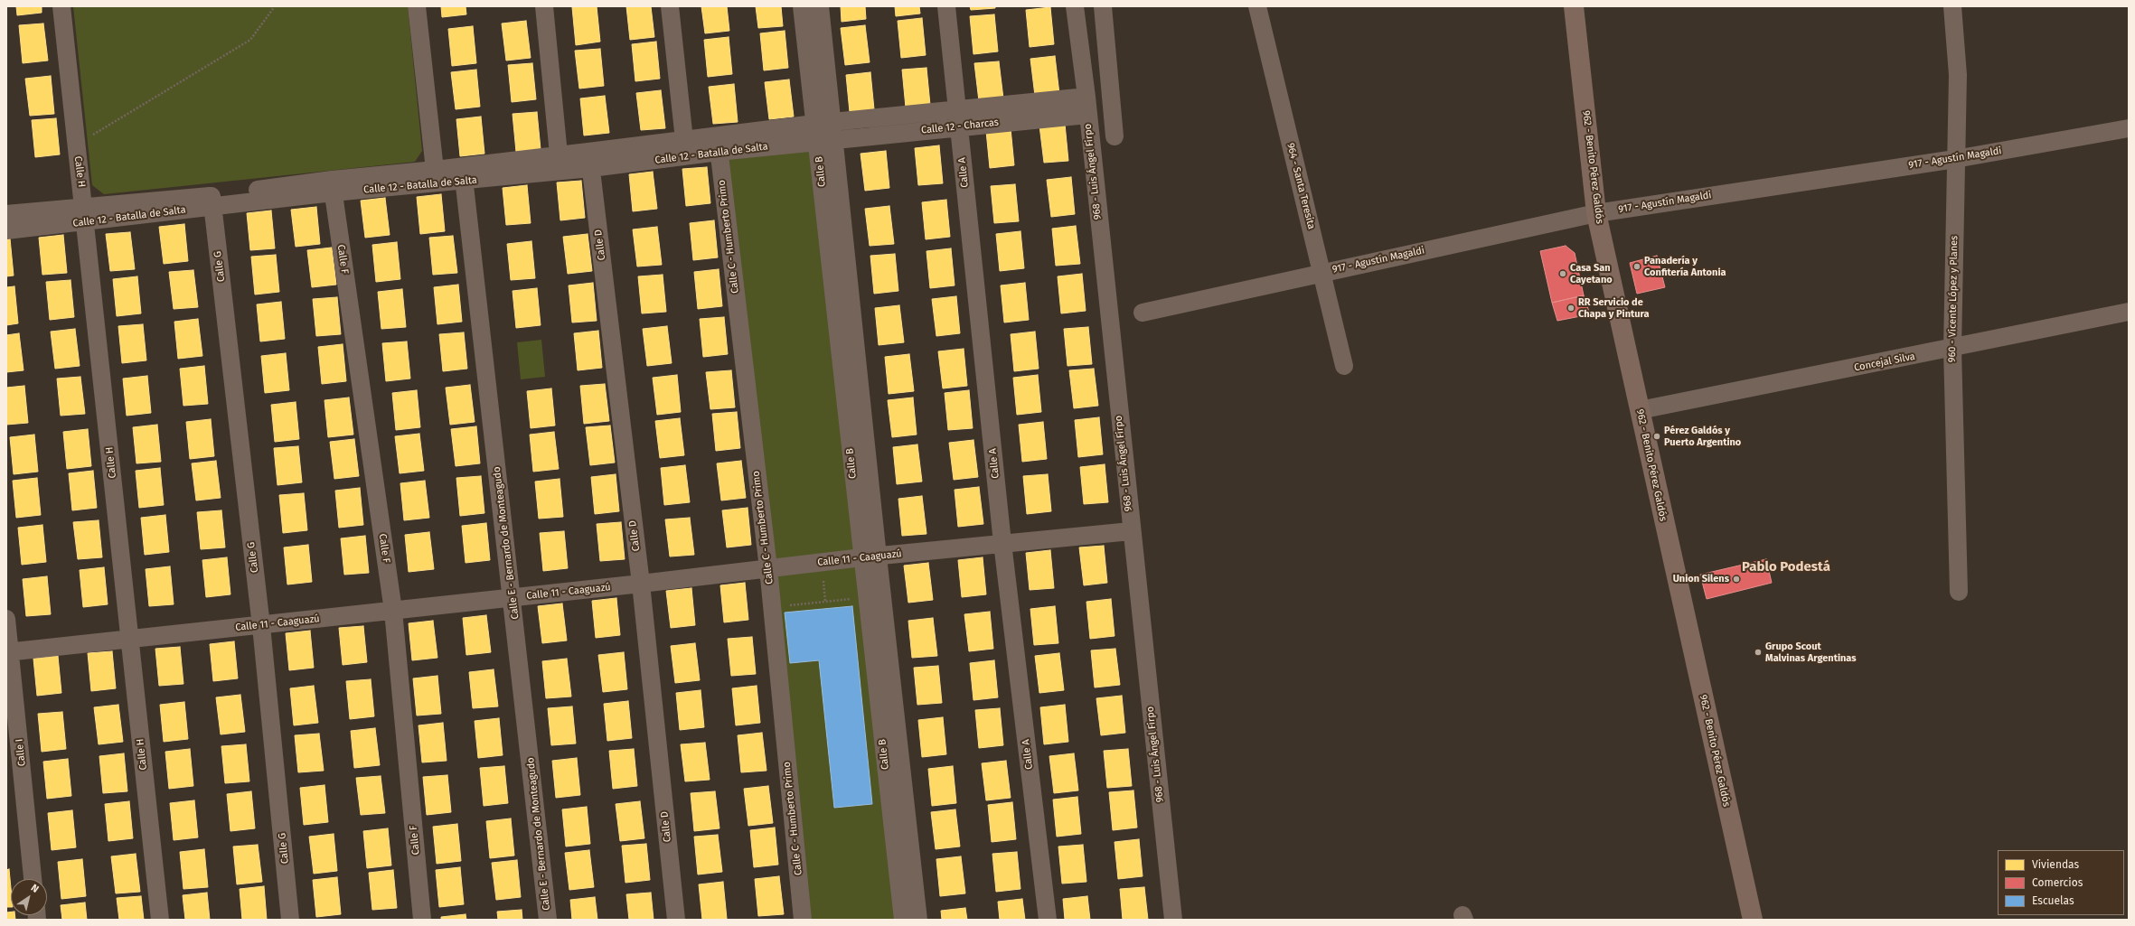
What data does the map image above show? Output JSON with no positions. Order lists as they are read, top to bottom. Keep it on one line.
{"streets":{"main road":["962 - Benito Pérez Galdós"],"street":["Calle 12 - Charcas","Calle 12 - Batalla de Salta","917 - Agustín Magaldi","Calle H","Calle B","968 - Luis Ángel Firpo","Calle A","964 - Santa Teresita","Calle C - Humberto Primo","Calle D","Calle F","Calle G","960 - Vicente López y Planes","Concejal Silva","Calle E - Bernardo de Monteagudo","Calle 11 - Caaguazú","Calle I"]},"crossings":[["Calle 12 - Charcas","Calle 12 - Batalla de Salta"],["Calle 12 - Charcas","Calle B"],["Calle 12 - Charcas","968 - Luis Ángel Firpo"],["Calle 12 - Charcas","Calle A"],["Calle 12 - Batalla de Salta","Calle H"],["Calle 12 - Batalla de Salta","Calle B"],["Calle 12 - Batalla de Salta","Calle C - Humberto Primo"],["Calle 12 - Batalla de Salta","Calle D"],["Calle 12 - Batalla de Salta","Calle F"],["Calle 12 - Batalla de Salta","Calle G"],["Calle 12 - Batalla de Salta","Calle E - Bernardo de Monteagudo"],["917 - Agustín Magaldi","962 - Benito Pérez Galdós"],["917 - Agustín Magaldi","964 - Santa Teresita"],["917 - Agustín Magaldi","960 - Vicente López y Planes"],["962 - Benito Pérez Galdós","Concejal Silva"],["Calle H","Calle 11 - Caaguazú"],["Calle B","Calle 11 - Caaguazú"],["968 - Luis Ángel Firpo","Calle 11 - Caaguazú"],["Calle A","Calle 11 - Caaguazú"],["Calle C - Humberto Primo","Calle 11 - Caaguazú"],["Calle D","Calle 11 - Caaguazú"],["Calle F","Calle 11 - Caaguazú"],["Calle G","Calle 11 - Caaguazú"],["960 - Vicente López y Planes","Concejal Silva"],["Calle E - Bernardo de Monteagudo","Calle 11 - Caaguazú"],["Calle 11 - Caaguazú","Calle I"]],"districts":["Pablo Podestá"],"places":["Panadería y Confitería Antonia","Casa San Cayetano","RR Servicio de Chapa y Pintura","Pérez Galdós y Puerto Argentino","Union Silens","Grupo Scout Malvinas Argentinas"],"legend":["Viviendas","Comercios","Escuelas"],"north":"top right"}
